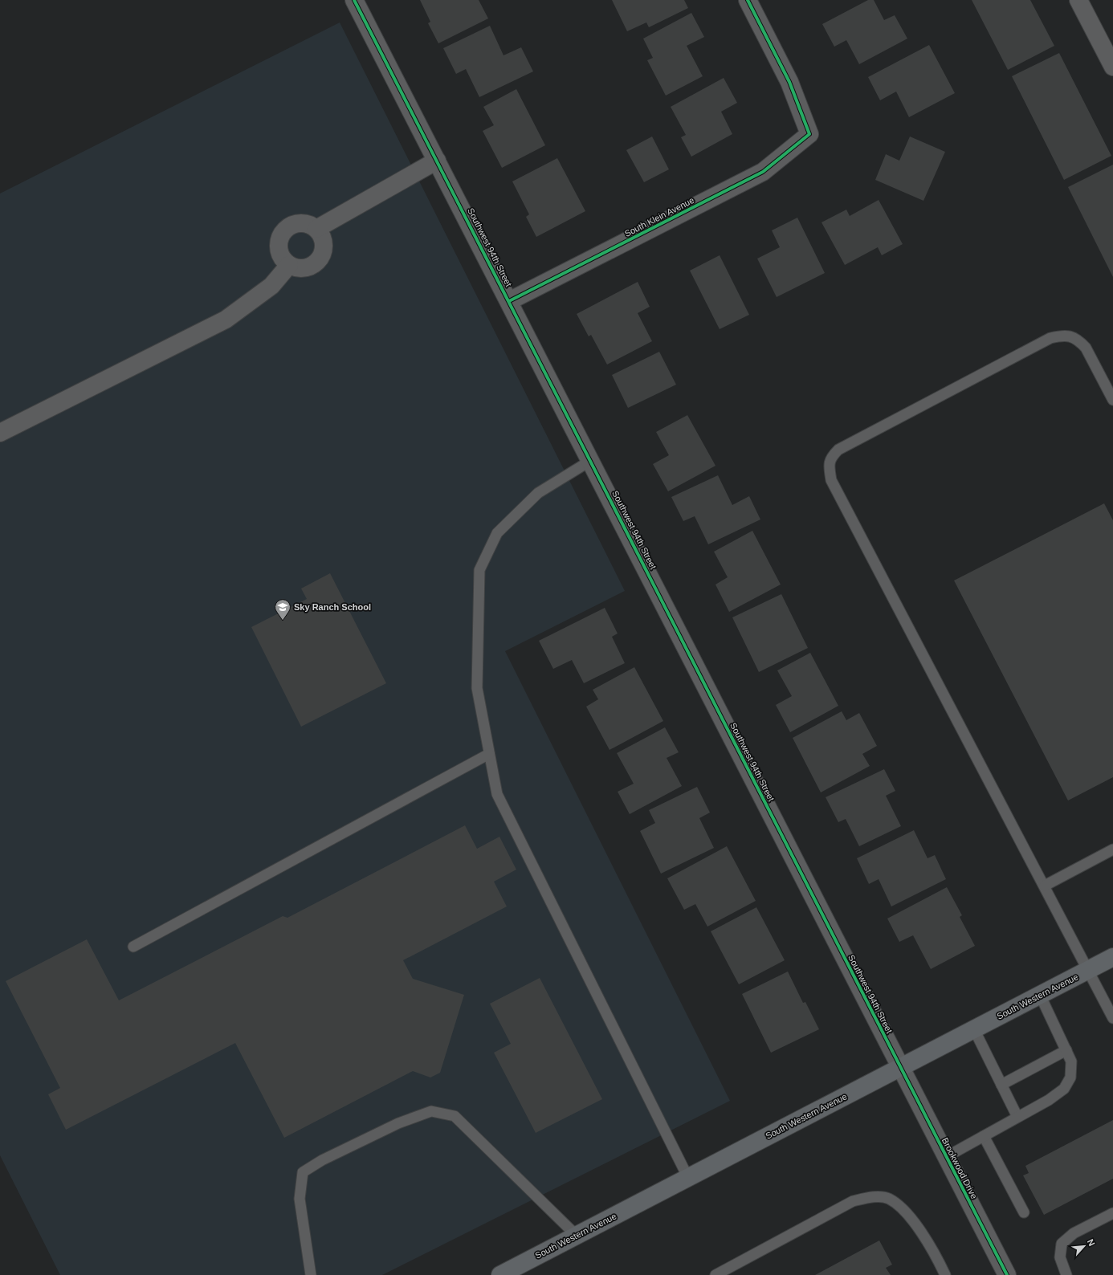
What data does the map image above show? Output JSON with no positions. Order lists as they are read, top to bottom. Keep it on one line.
{"streets":{"main road":["South Western Avenue"],"street":["South Klein Avenue","Southwest 94th Street","Brookwood Drive"]},"crossings":[["South Klein Avenue","Southwest 94th Street"],["Southwest 94th Street","South Western Avenue"],["Southwest 94th Street","Brookwood Drive"],["South Western Avenue","Brookwood Drive"]],"places":{"school or university":["Sky Ranch School"]},"north":"top right"}
